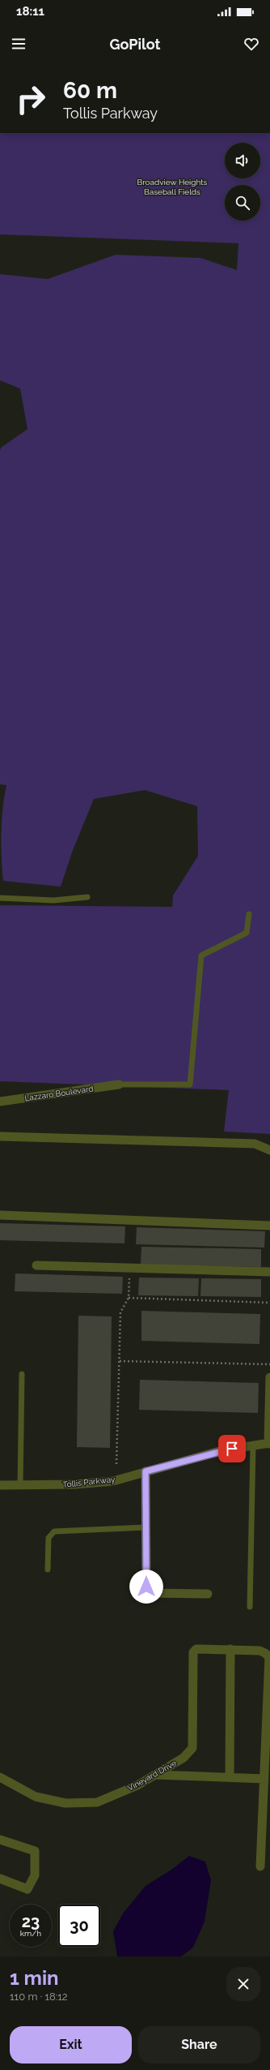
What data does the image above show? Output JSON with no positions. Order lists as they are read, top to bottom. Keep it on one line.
{"streets":{"street":["Lazzaro Boulevard","Tollis Parkway","Vineyard Drive"]},"parks":["Broadview Heights Baseball Fields"],"page":{"status":"18:11","header":"GoPilot","turn":["60 m","Tollis Parkway"],"speed":"23 km/h","limit":"30","heading":["1 min","110 m · 18:12"],"buttons":["Exit","Share"]}}
